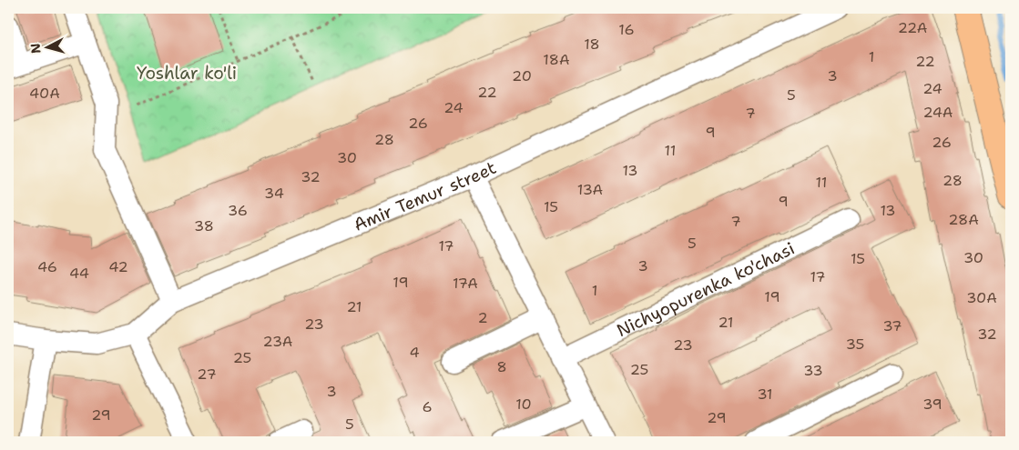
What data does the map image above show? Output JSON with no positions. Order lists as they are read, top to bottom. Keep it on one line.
{"streets":{"street":["Amir Temur street","Nichyopurenka ko'chasi"]},"parks":["Yoshlar ko'li"],"house_numbers":["22A","16","18","1","18A","22","20","3","24","22","40A","5","24","24A","7","26","9","28","26","11","30","13","32","28","11","13A","34","9","15","36","13","28A","7","38","5","17","30","15","3","46","42","44","17","19","17A","1","19","30A","21","2","21","23","37","32","23A","35","23","4","25","8","25","33","27","3","31","10","39","6","29","29","5"],"north":"left"}
